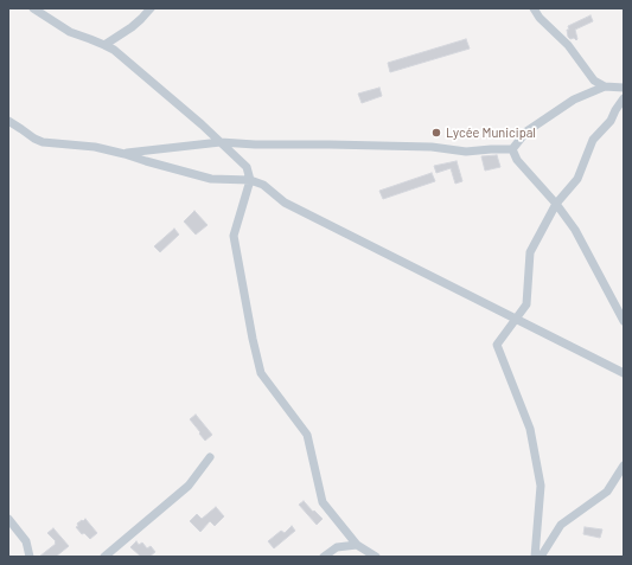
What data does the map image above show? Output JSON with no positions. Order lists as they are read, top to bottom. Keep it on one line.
{"places":["Lycée Municipal"]}
